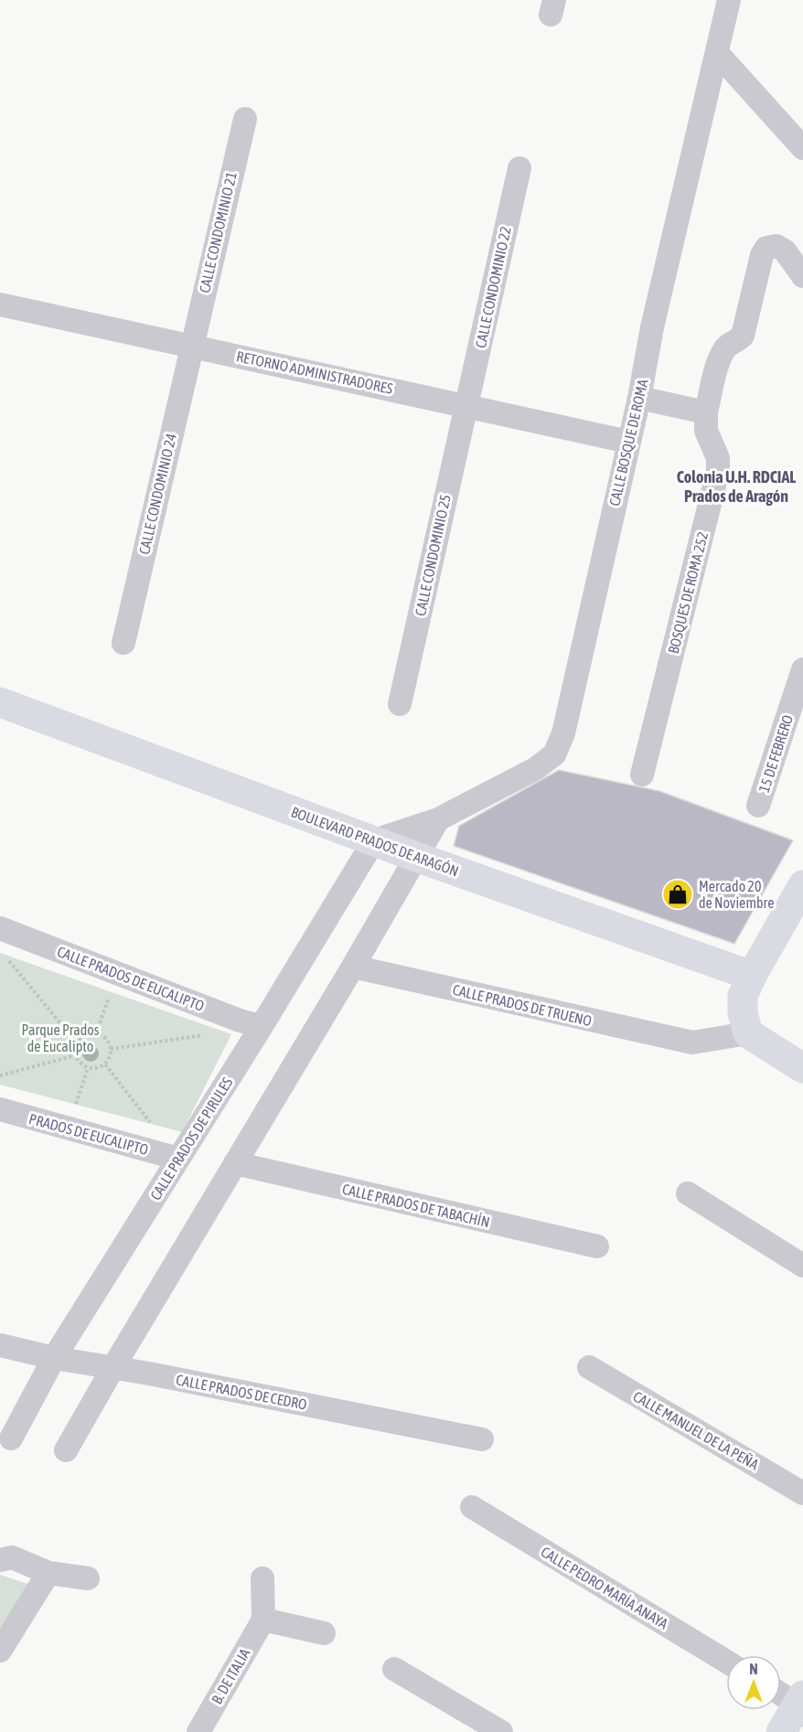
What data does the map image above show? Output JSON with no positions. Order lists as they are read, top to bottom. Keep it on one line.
{"streets":{"street":["CALLE CONDOMINIO 21","CALLE CONDOMINIO 22","RETORNO ADMINISTRADORES","CALLE BOSQUE DE ROMA","CALLE CONDOMINIO 24","CALLE CONDOMINIO 25","BOSQUES DE ROMA 252","15 DE FEBRERO","BOULEVARD PRADOS DE ARAGÓN","CALLE PRADOS DE EUCALIPTO","CALLE PRADOS DE TRUENO","PRADOS DE EUCALIPTO","CALLE PRADOS DE PIRULES","CALLE PRADOS DE TABACHÍN","CALLE PRADOS DE CEDRO","CALLE MANUEL DE LA PEÑA","CALLE PEDRO MARÍA ANAYA","B. DE ITALIA"]},"crossings":[["CALLE CONDOMINIO 21","RETORNO ADMINISTRADORES"],["CALLE CONDOMINIO 21","CALLE CONDOMINIO 24"],["CALLE CONDOMINIO 22","RETORNO ADMINISTRADORES"],["CALLE CONDOMINIO 22","CALLE CONDOMINIO 25"],["RETORNO ADMINISTRADORES","CALLE BOSQUE DE ROMA"],["RETORNO ADMINISTRADORES","CALLE CONDOMINIO 24"],["RETORNO ADMINISTRADORES","CALLE CONDOMINIO 25"],["CALLE BOSQUE DE ROMA","BOULEVARD PRADOS DE ARAGÓN"],["CALLE BOSQUE DE ROMA","CALLE PRADOS DE PIRULES"],["BOULEVARD PRADOS DE ARAGÓN","CALLE PRADOS DE PIRULES"],["CALLE PRADOS DE EUCALIPTO","CALLE PRADOS DE PIRULES"],["PRADOS DE EUCALIPTO","CALLE PRADOS DE PIRULES"],["CALLE PRADOS DE PIRULES","CALLE PRADOS DE CEDRO"]],"districts":["Colonia U.H. RDCIAL Prados de Aragón"],"parks":["Parque Prados de Eucalipto"],"places":{"shop":["Mercado 20 de Noviembre"]},"north":"top"}
